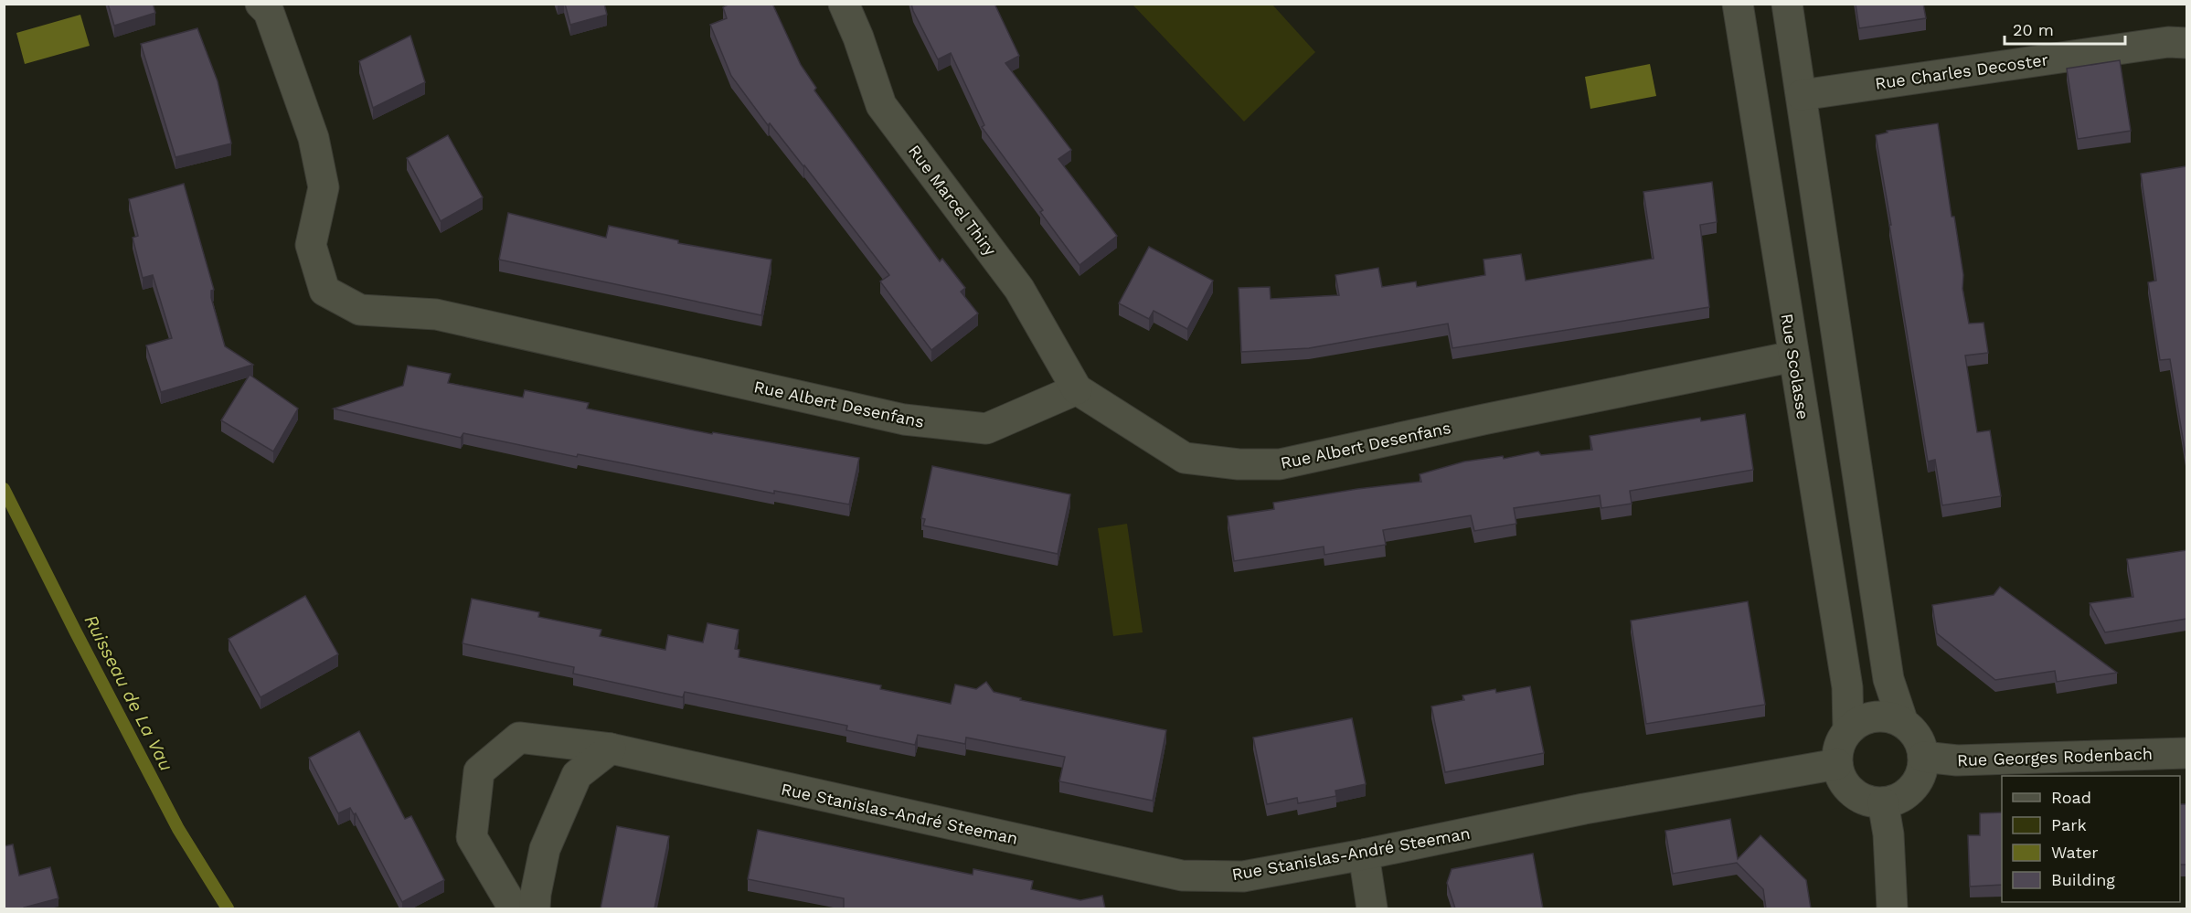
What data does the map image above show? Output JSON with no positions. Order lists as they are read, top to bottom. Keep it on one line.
{"streets":{"street":["Rue Charles Decoster","Rue Marcel Thiry","Rue Scolasse","Rue Albert Desenfans","Rue Georges Rodenbach","Rue Stanislas-André Steeman"]},"crossings":[["Rue Marcel Thiry","Rue Albert Desenfans"],["Rue Scolasse","Rue Albert Desenfans"],["Rue Scolasse","Rue Georges Rodenbach"],["Rue Scolasse","Rue Stanislas-André Steeman"],["Rue Georges Rodenbach","Rue Stanislas-André Steeman"]],"water":["Ruisseau de La Vau"],"legend":["Road","Park","Water","Building"],"scale_bar":"20 m"}
